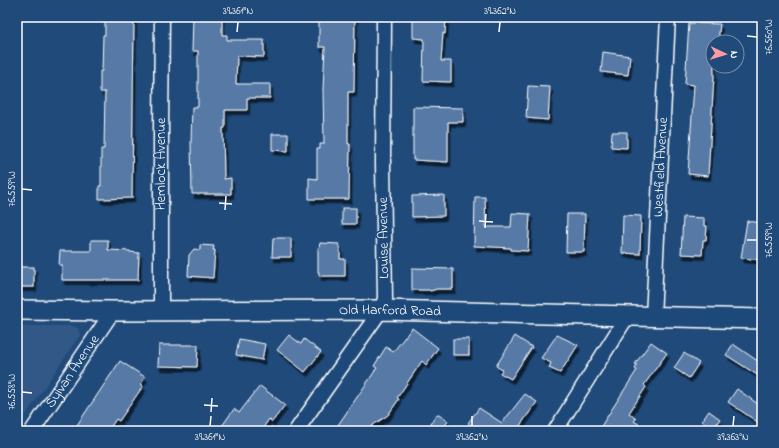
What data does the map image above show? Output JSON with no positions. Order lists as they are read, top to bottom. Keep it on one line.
{"streets":{"street":["Hemlock Avenue","Westfield Avenue","Louise Avenue","Old Harford Road","Sylvan Avenue"]},"crossings":[["Hemlock Avenue","Old Harford Road"],["Westfield Avenue","Old Harford Road"],["Louise Avenue","Old Harford Road"],["Old Harford Road","Sylvan Avenue"]],"north":"right","coordinates":["39.361°N","39.362°N","76.560°W","76.559°W","76.558°W","39.363°N"]}
